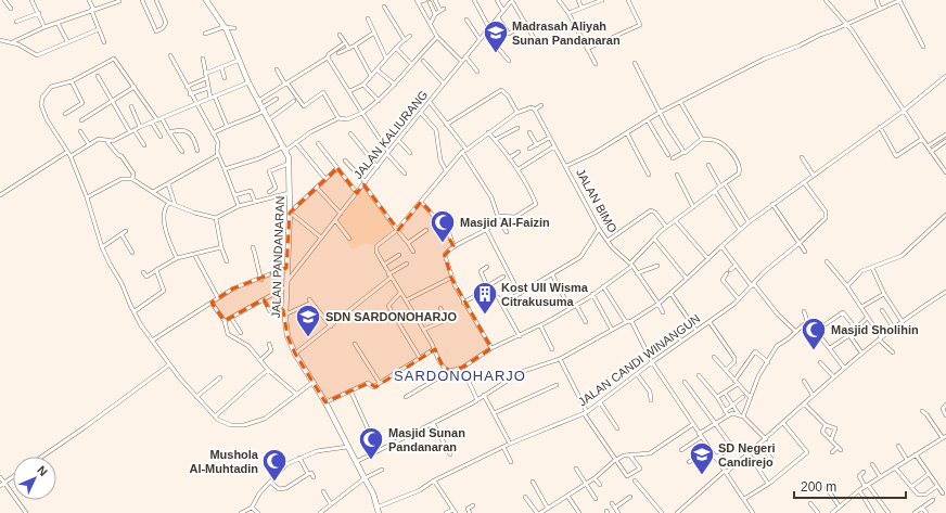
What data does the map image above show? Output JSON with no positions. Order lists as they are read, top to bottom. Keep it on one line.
{"streets":{"main road":["JALAN PANDANARAN"],"street":["JALAN KALIURANG","JALAN BIMO","JALAN CANDI WINANGUN"]},"crossings":[["JALAN KALIURANG","JALAN PANDANARAN"],["JALAN PANDANARAN","JALAN CANDI WINANGUN"]],"districts":["SARDONOHARJO"],"places":{"school or university":["Madrasah Aliyah Sunan Pandanaran","SDN SARDONOHARJO","SD Negeri Candirejo"],"mosque":["Masjid Al-Faizin","Masjid Sholihin","Masjid Sunan Pandanaran","Mushola Al-Muhtadin"],"building":["Kost UII Wisma Citrakusuma"]},"scale_bar":"200 m","north":"top right"}
